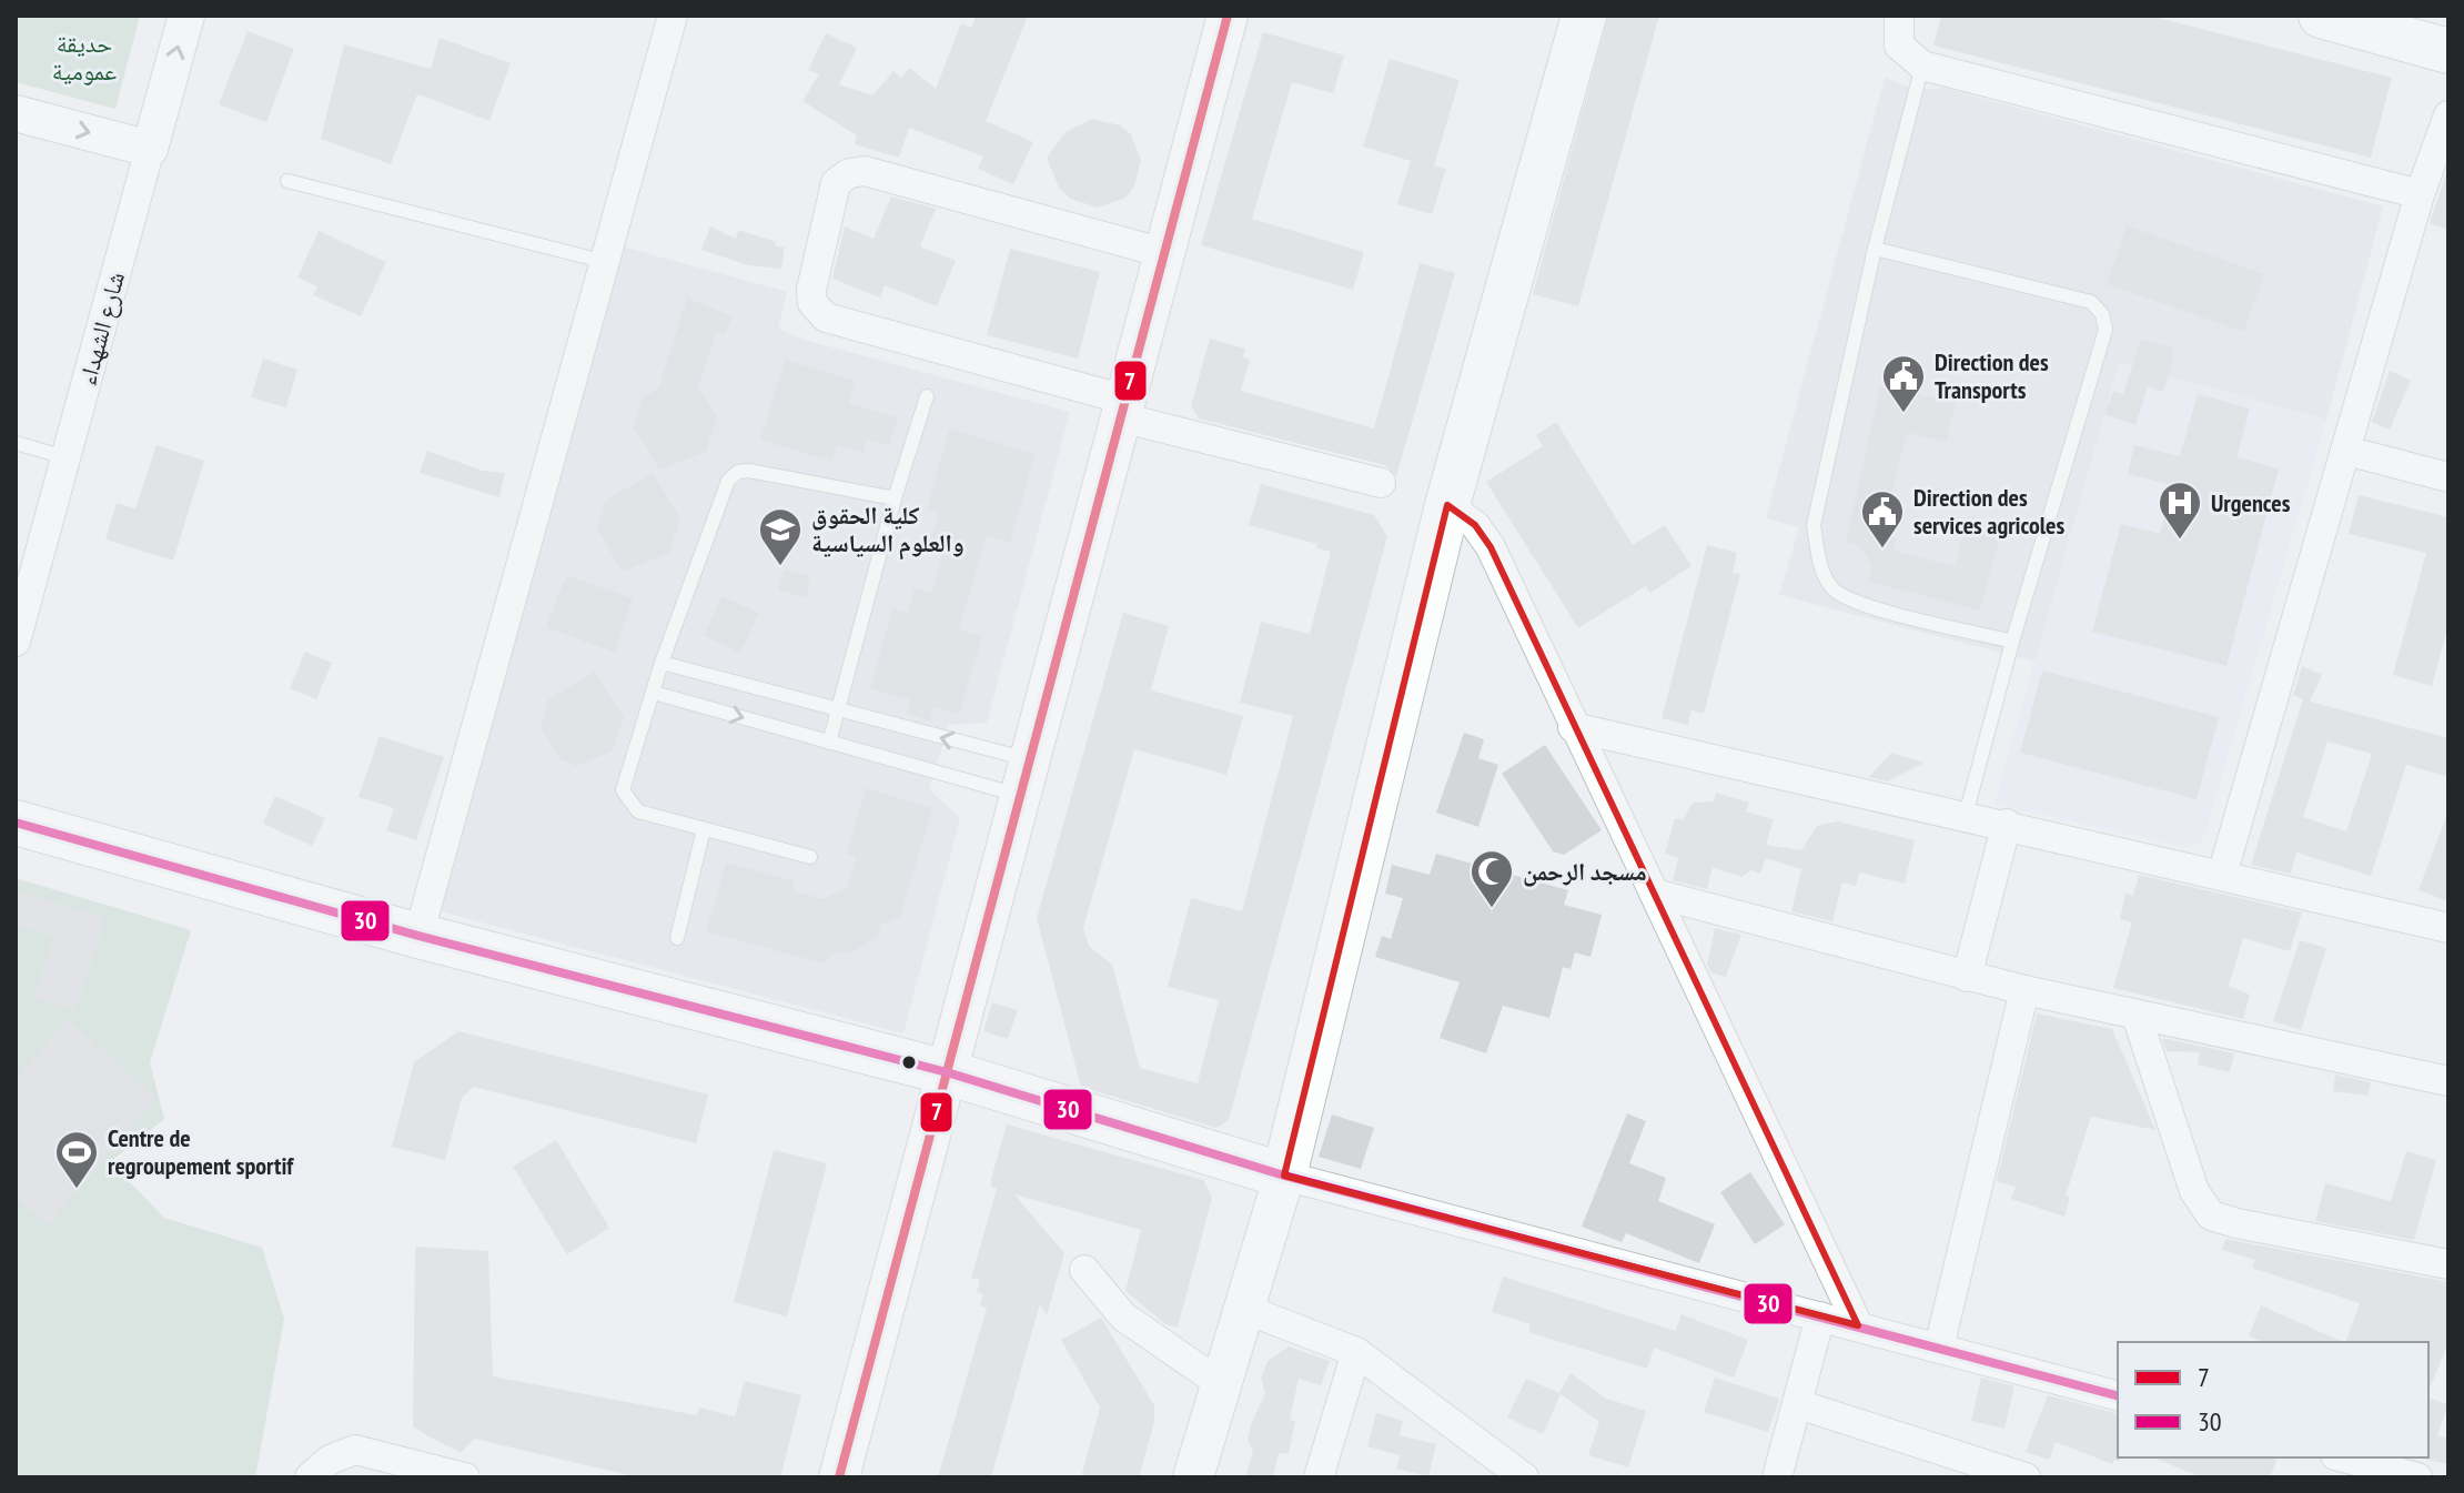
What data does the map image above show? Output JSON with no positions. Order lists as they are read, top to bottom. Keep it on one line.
{"streets":{"street":["شارع الشهداء"]},"parks":["حديقة عمومية"],"places":{"public building":["Direction des Transports","Direction des services agricoles"],"hospital":["Urgences"],"school or university":["كلية الحقوق والعلوم السياسية"],"mosque":["مسجد الرحمن"],"sports":["Centre de regroupement sportif"]},"lines":["transit line 7","transit line 30"],"legend":["7","30"]}
